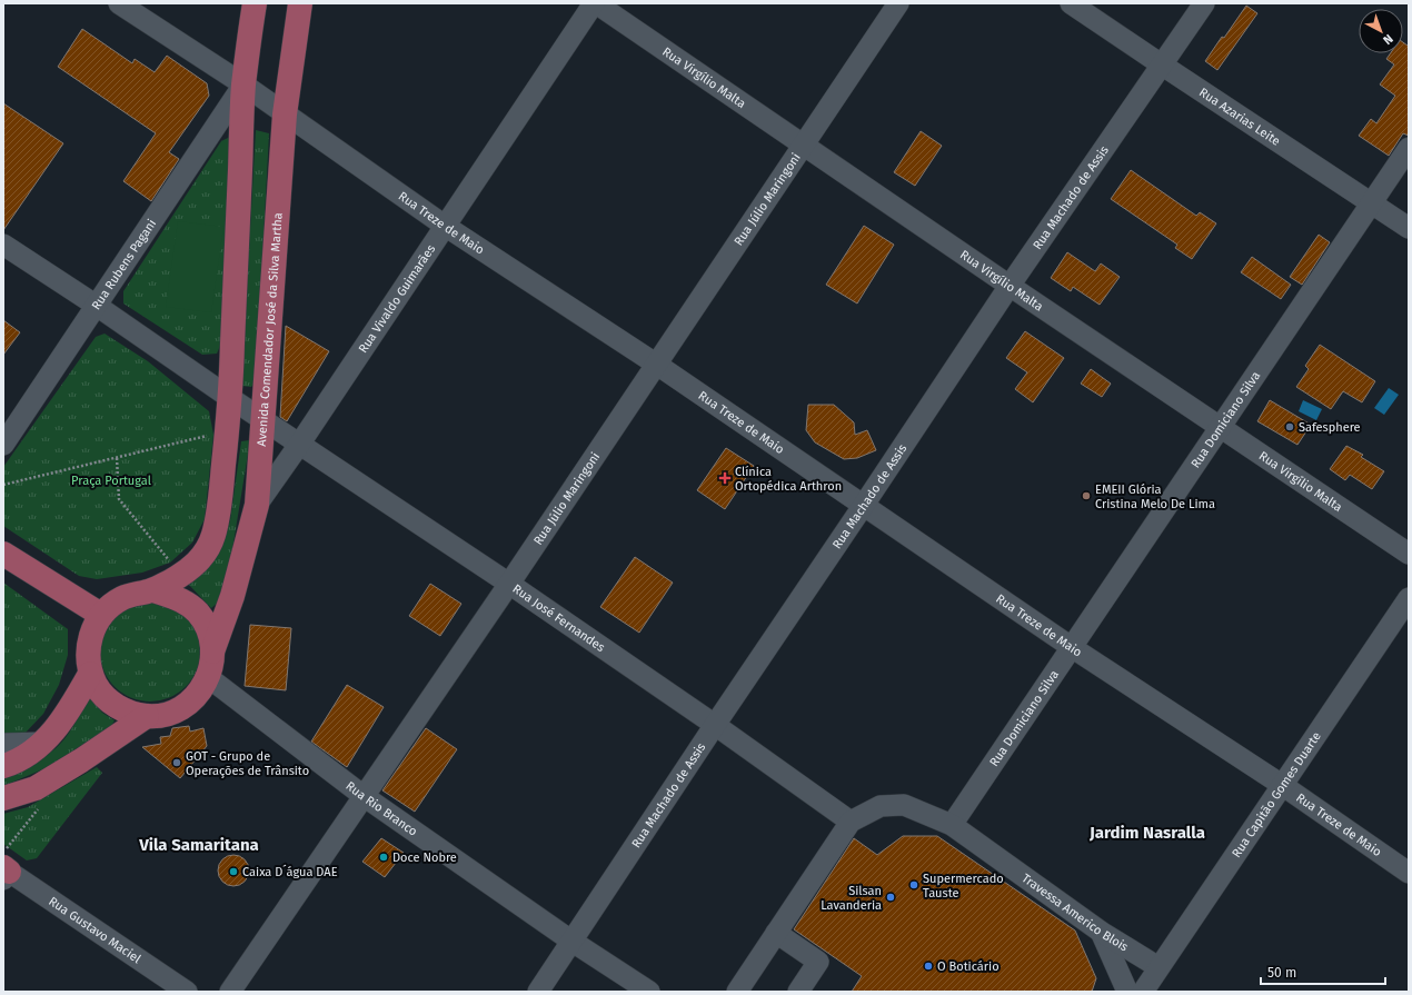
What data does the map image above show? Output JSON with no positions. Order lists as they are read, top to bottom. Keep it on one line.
{"streets":{"main road":["Avenida Comendador José da Silva Martha"],"street":["Rua Virgílio Malta","Rua Azarias Leite","Rua Machado de Assis","Rua Júlio Maringoni","Rua Treze de Maio","Rua Rubens Pagani","Rua Vivaldo Guimarães","Rua Domiciano Silva","Rua José Fernandes","Rua Capitão Gomes Duarte","Rua Rio Branco","Travessa Americo Blois","Rua Gustavo Maciel"]},"crossings":[["Rua Virgílio Malta","Rua Machado de Assis"],["Rua Virgílio Malta","Rua Júlio Maringoni"],["Rua Virgílio Malta","Rua Vivaldo Guimarães"],["Rua Virgílio Malta","Rua Domiciano Silva"],["Rua Azarias Leite","Rua Machado de Assis"],["Rua Azarias Leite","Rua Domiciano Silva"],["Rua Machado de Assis","Rua Treze de Maio"],["Rua Machado de Assis","Rua José Fernandes"],["Rua Machado de Assis","Rua Rio Branco"],["Rua Júlio Maringoni","Rua Treze de Maio"],["Rua Júlio Maringoni","Rua José Fernandes"],["Rua Júlio Maringoni","Rua Rio Branco"],["Rua Treze de Maio","Rua Rubens Pagani"],["Rua Treze de Maio","Rua Vivaldo Guimarães"],["Rua Treze de Maio","Avenida Comendador José da Silva Martha"],["Rua Treze de Maio","Rua Domiciano Silva"],["Rua Treze de Maio","Rua Capitão Gomes Duarte"],["Rua Vivaldo Guimarães","Avenida Comendador José da Silva Martha"],["Rua Vivaldo Guimarães","Rua José Fernandes"],["Avenida Comendador José da Silva Martha","Rua José Fernandes"],["Avenida Comendador José da Silva Martha","Rua Rio Branco"],["Rua Domiciano Silva","Travessa Americo Blois"],["Rua José Fernandes","Travessa Americo Blois"],["Rua Capitão Gomes Duarte","Travessa Americo Blois"]],"districts":["Jardim Nasralla","Vila Samaritana"],"parks":["Praça Portugal"],"places":{"other":["Safesphere","EMEII Glória Cristina Melo De Lima","GOT - Grupo de Operações de Trânsito","Doce Nobre","Caixa D´água DAE","Supermercado Tauste","Silsan Lavanderia","O Boticário"],"health":["Clínica Ortopédica Arthron"]},"scale_bar":"50 m","north":"bottom right"}
